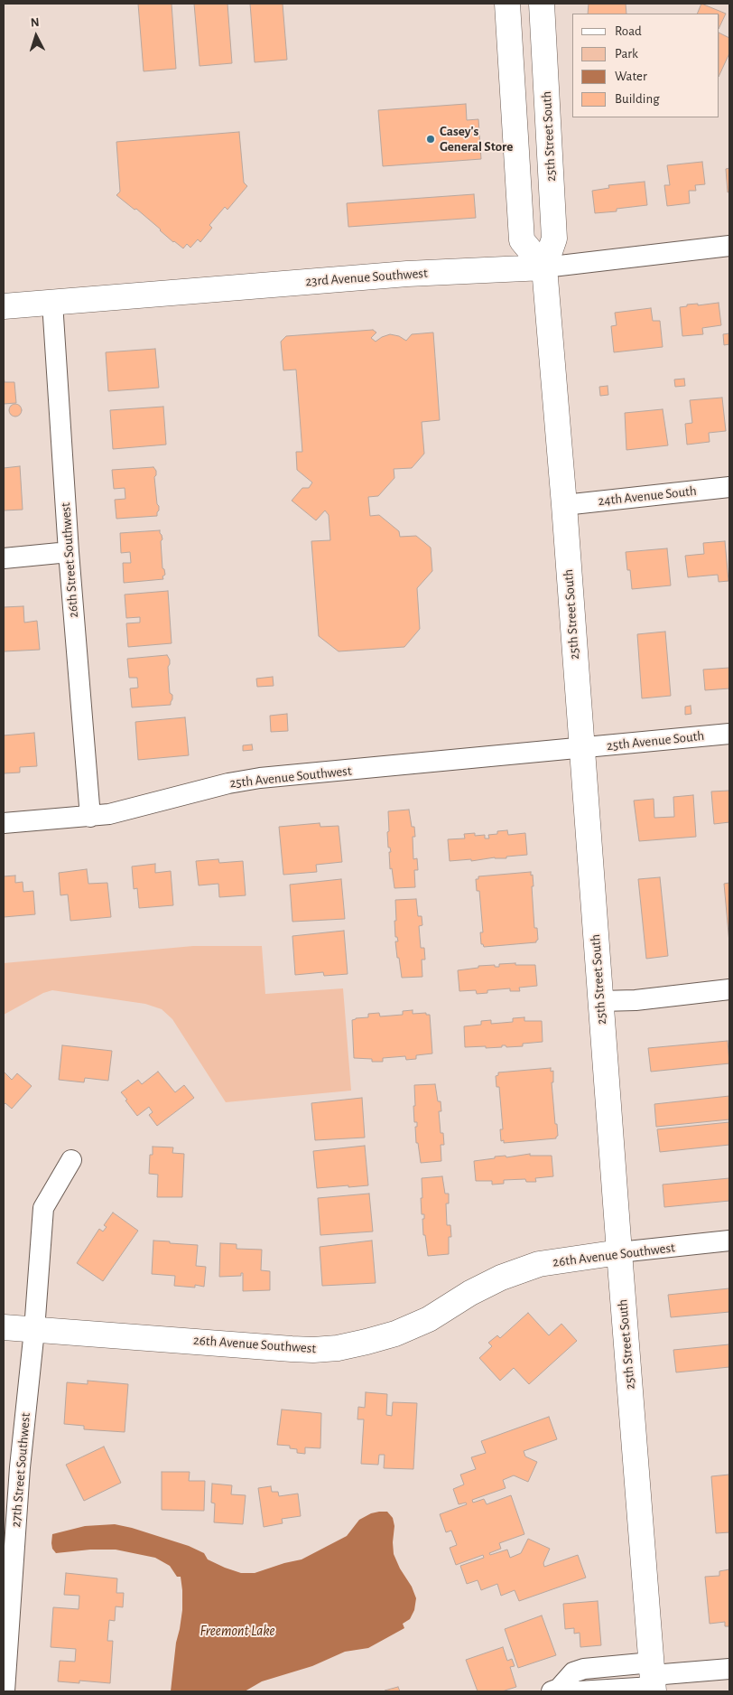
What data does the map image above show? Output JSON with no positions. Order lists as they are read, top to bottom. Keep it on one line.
{"streets":{"main road":["25th Street South","23rd Avenue Southwest","26th Avenue Southwest"],"street":["24th Avenue South","26th Street Southwest","25th Avenue South","25th Avenue Southwest","27th Street Southwest"]},"crossings":[["25th Street South","23rd Avenue Southwest"],["25th Street South","24th Avenue South"],["25th Street South","25th Avenue South"],["25th Street South","25th Avenue Southwest"],["25th Street South","26th Avenue Southwest"],["23rd Avenue Southwest","26th Street Southwest"],["26th Street Southwest","25th Avenue Southwest"],["25th Avenue South","25th Avenue Southwest"],["26th Avenue Southwest","27th Street Southwest"]],"water":["Freemont Lake"],"places":["Casey's General Store"],"legend":["Road","Park","Water","Building"],"north":"top"}
